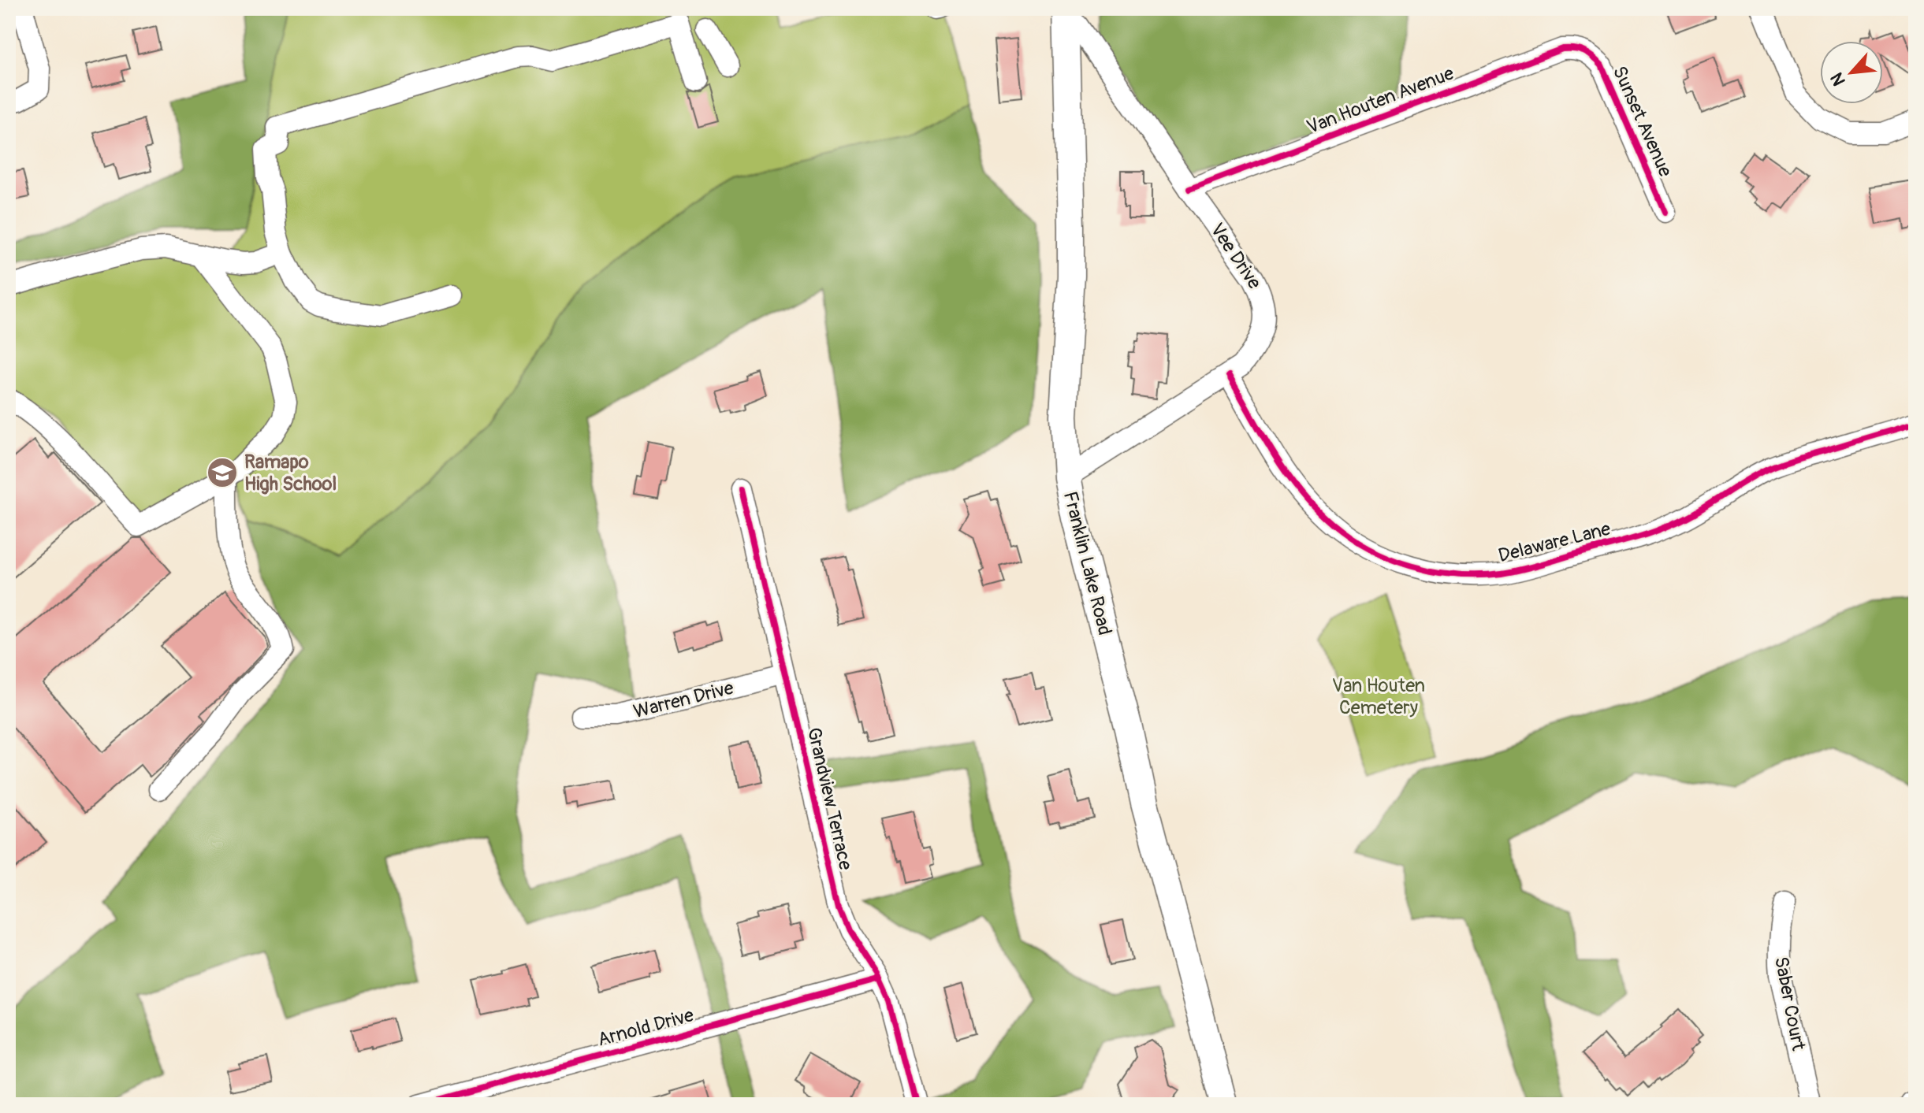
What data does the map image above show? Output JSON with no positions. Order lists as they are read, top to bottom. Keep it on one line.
{"streets":{"main road":["Franklin Lake Road"],"street":["Van Houten Avenue","Sunset Avenue","Vee Drive","Delaware Lane","Warren Drive","Grandview Terrace","Saber Court","Arnold Drive"]},"crossings":[["Van Houten Avenue","Sunset Avenue"],["Van Houten Avenue","Vee Drive"],["Vee Drive","Delaware Lane"],["Vee Drive","Franklin Lake Road"],["Warren Drive","Grandview Terrace"],["Grandview Terrace","Arnold Drive"]],"parks":["Van Houten Cemetery"],"places":{"school or university":["Ramapo High School"]},"north":"bottom left"}
